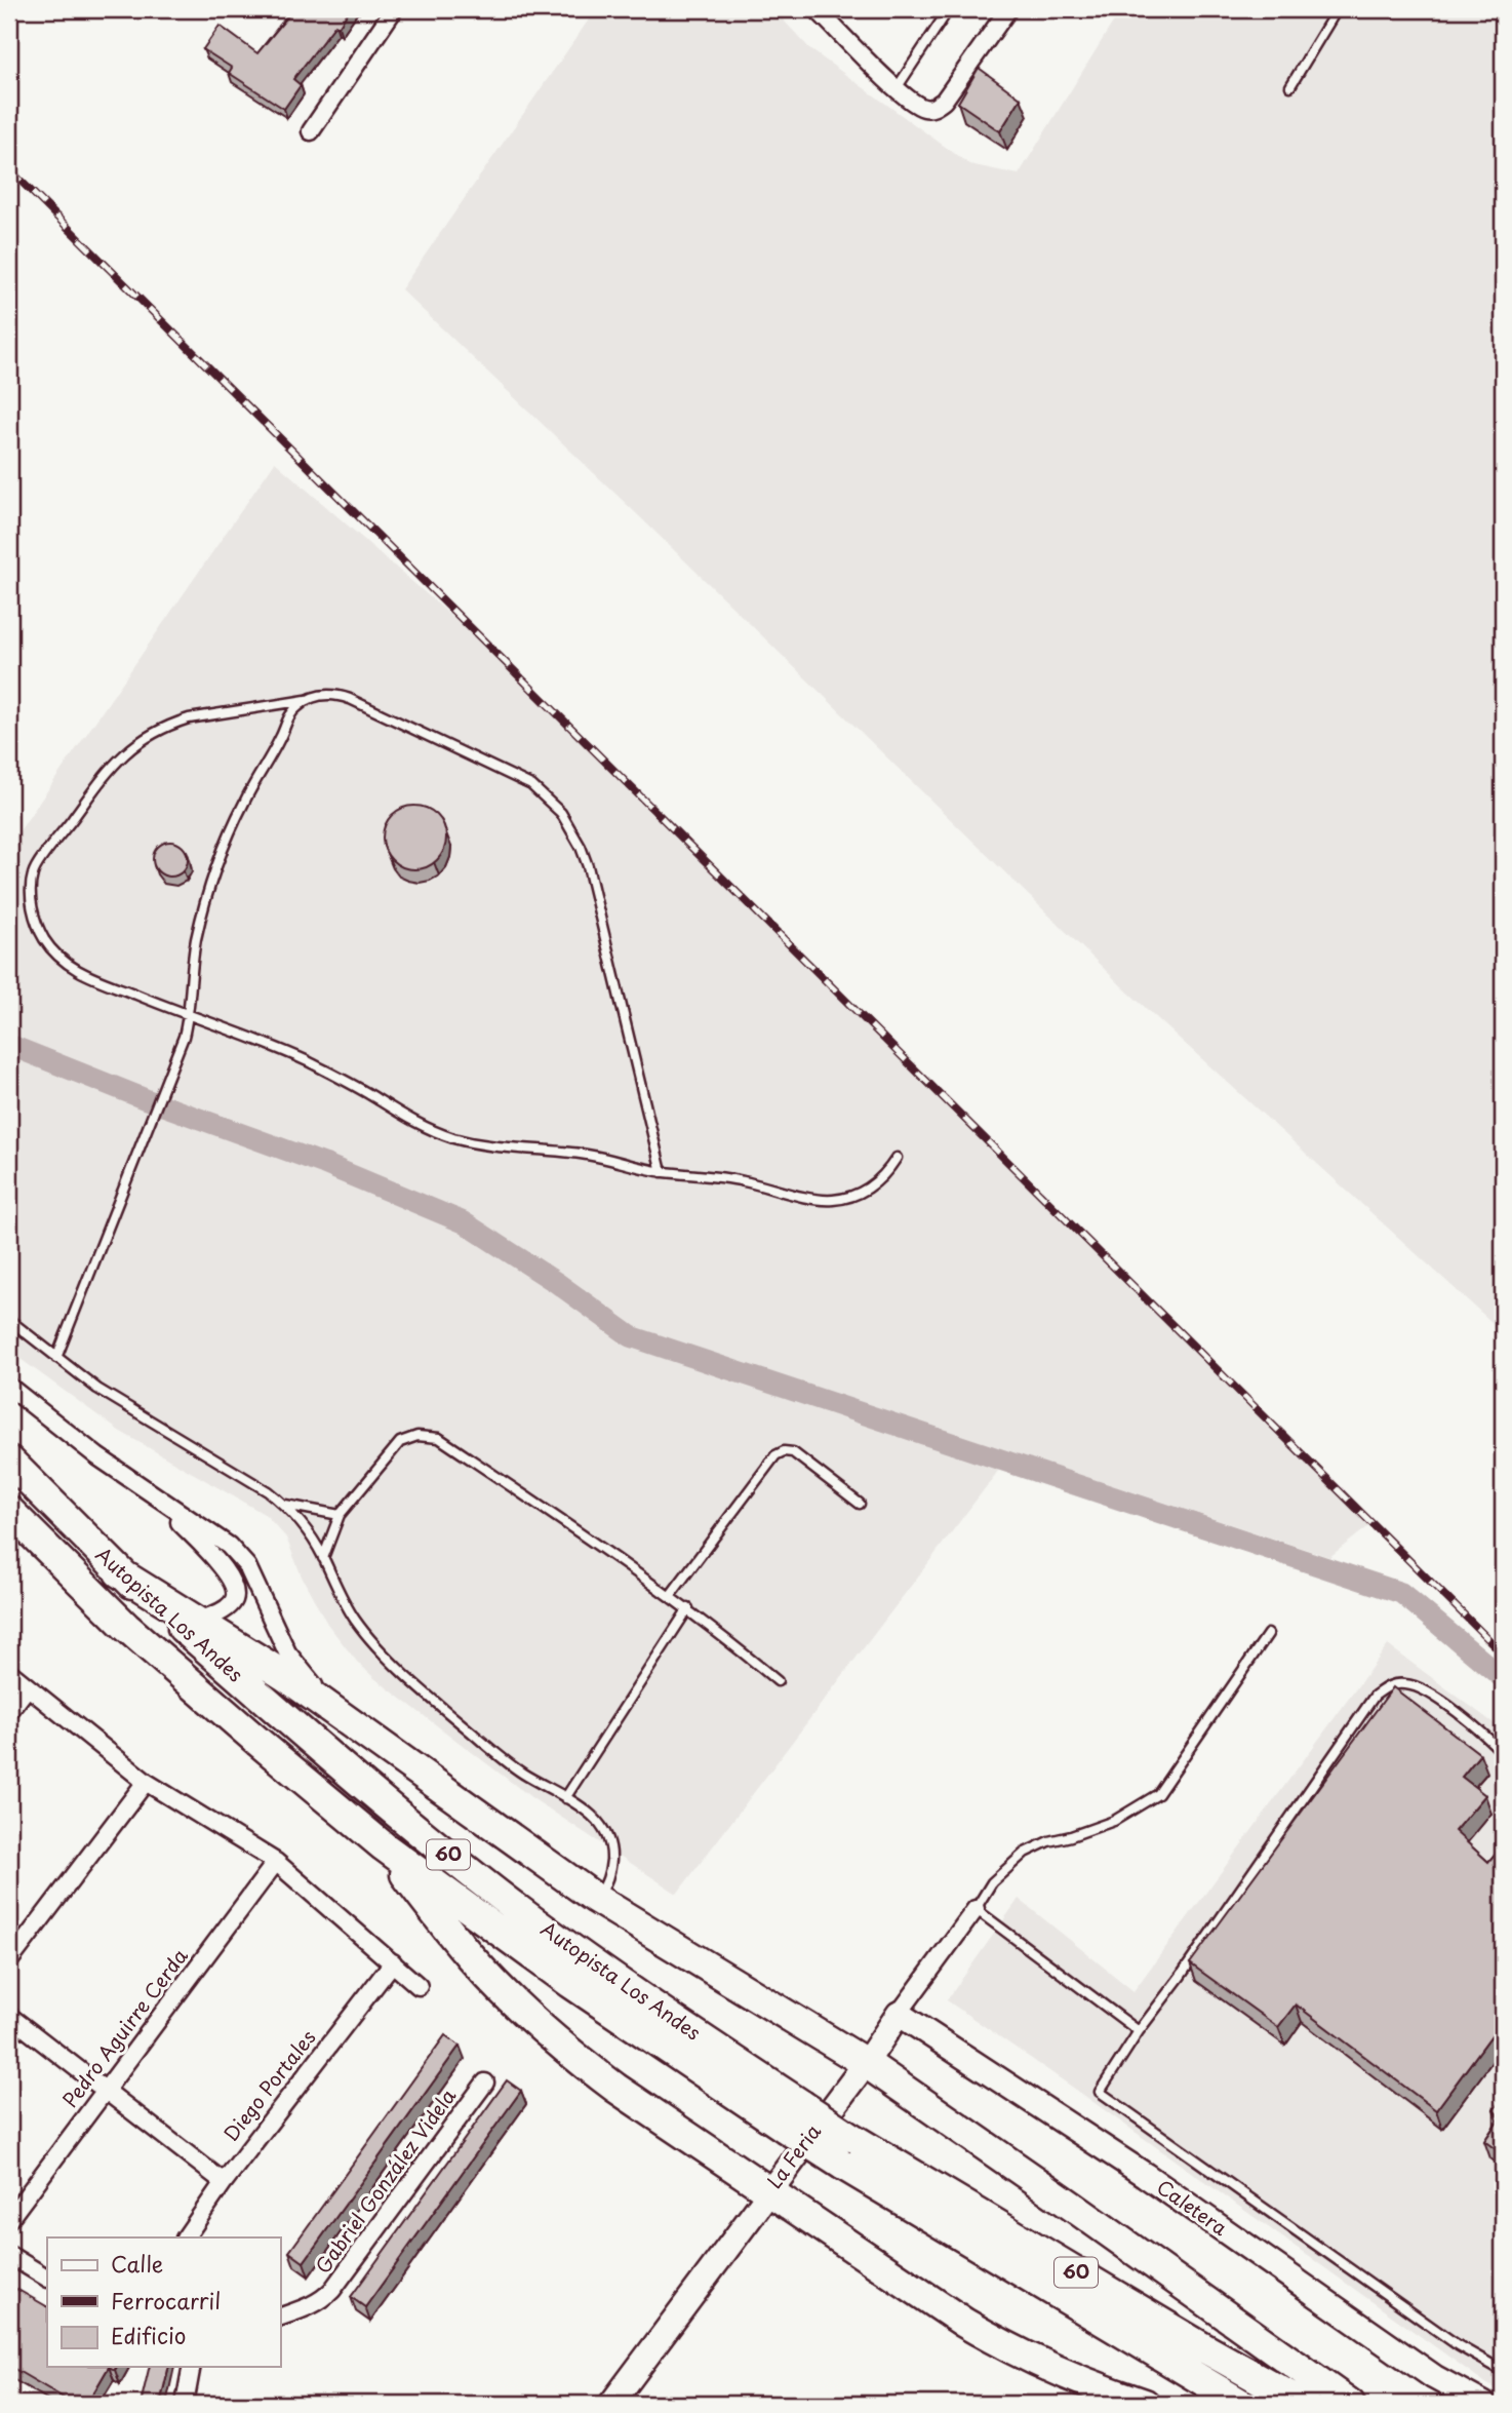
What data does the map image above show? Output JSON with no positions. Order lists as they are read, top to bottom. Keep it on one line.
{"streets":{"highway":["Autopista Los Andes","60"],"main road":["La Feria","Caletera"],"street":["Pedro Aguirre Cerda","Diego Portales","Gabriel González Videla"]},"crossings":[["La Feria","Caletera"]],"legend":["Calle","Ferrocarril","Edificio"]}
